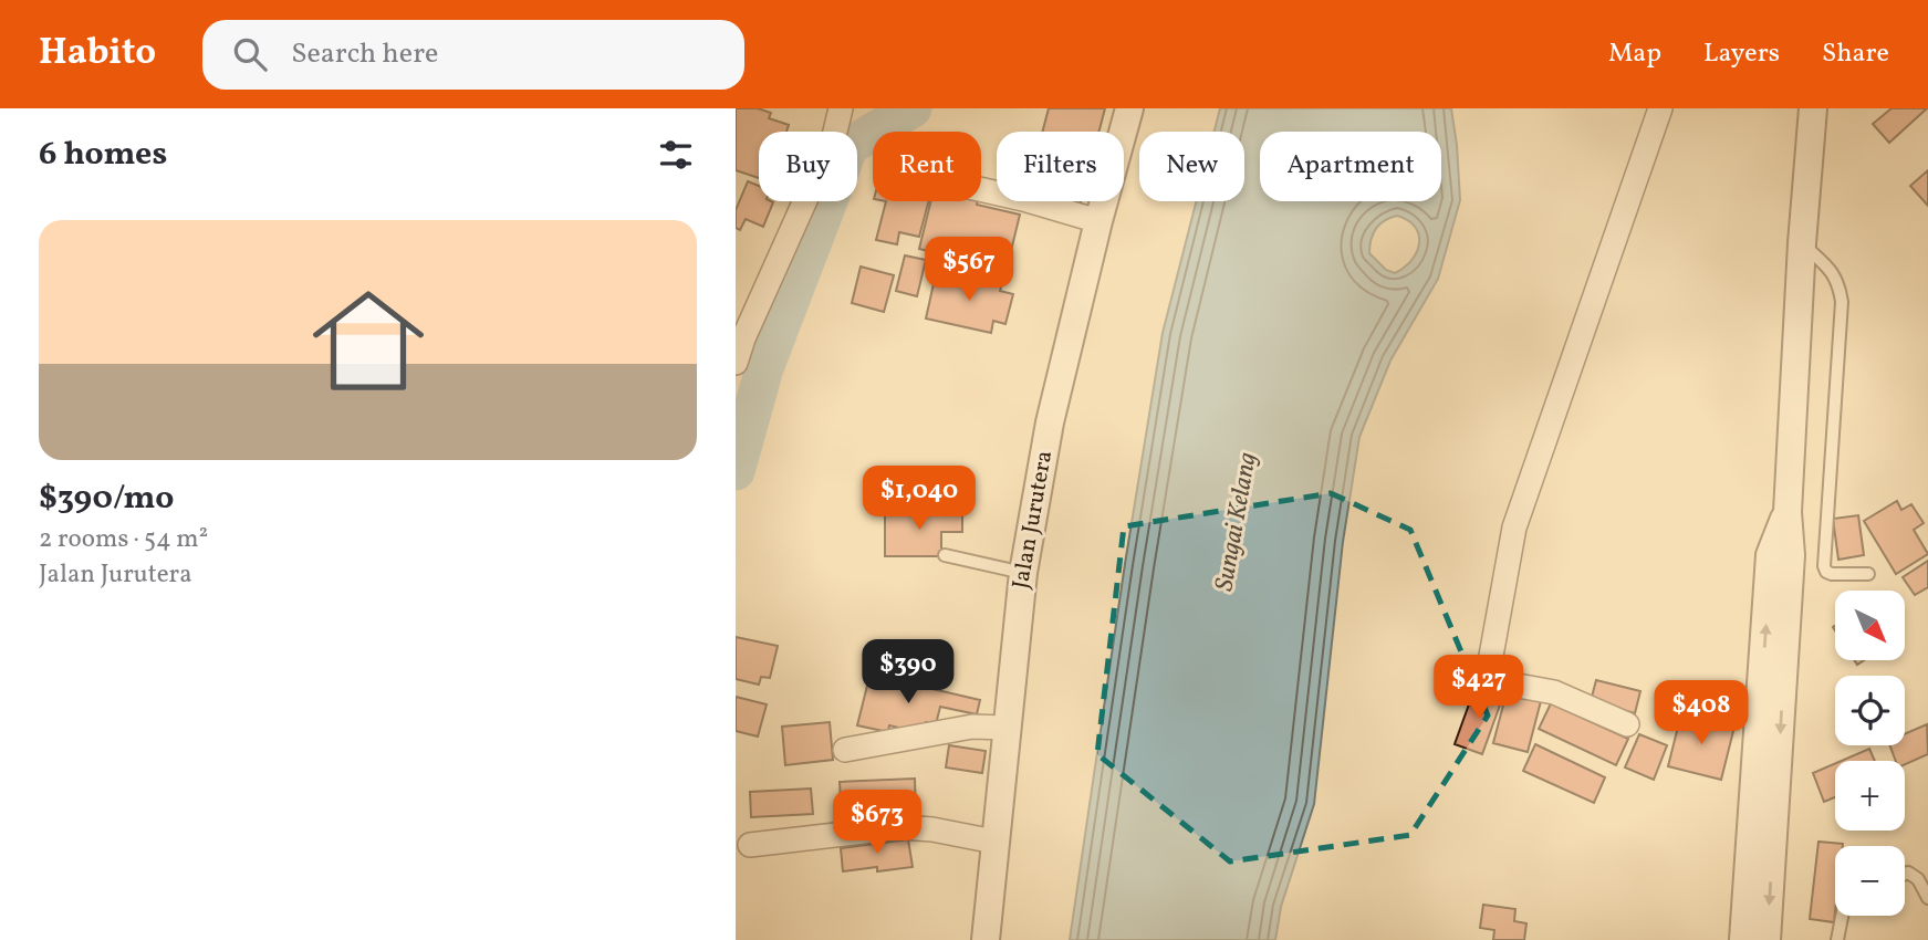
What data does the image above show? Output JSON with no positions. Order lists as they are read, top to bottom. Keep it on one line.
{"streets":{"street":["Jalan Jurutera"]},"water":["Sungai Kelang"],"north":"bottom right","page":{"header":"Habito","search":"Search here","nav":["Map","Layers","Share"],"heading":"6 homes","chip":["Buy","Rent","Filters","New","Apartment"],"list":[{"name":"$390/mo","note":"2 rooms · 54 m² · Jalan Jurutera"}],"price":["$567","$1,040","$390","$427","$408","$673"],"map_buttons":["+","−"]}}
